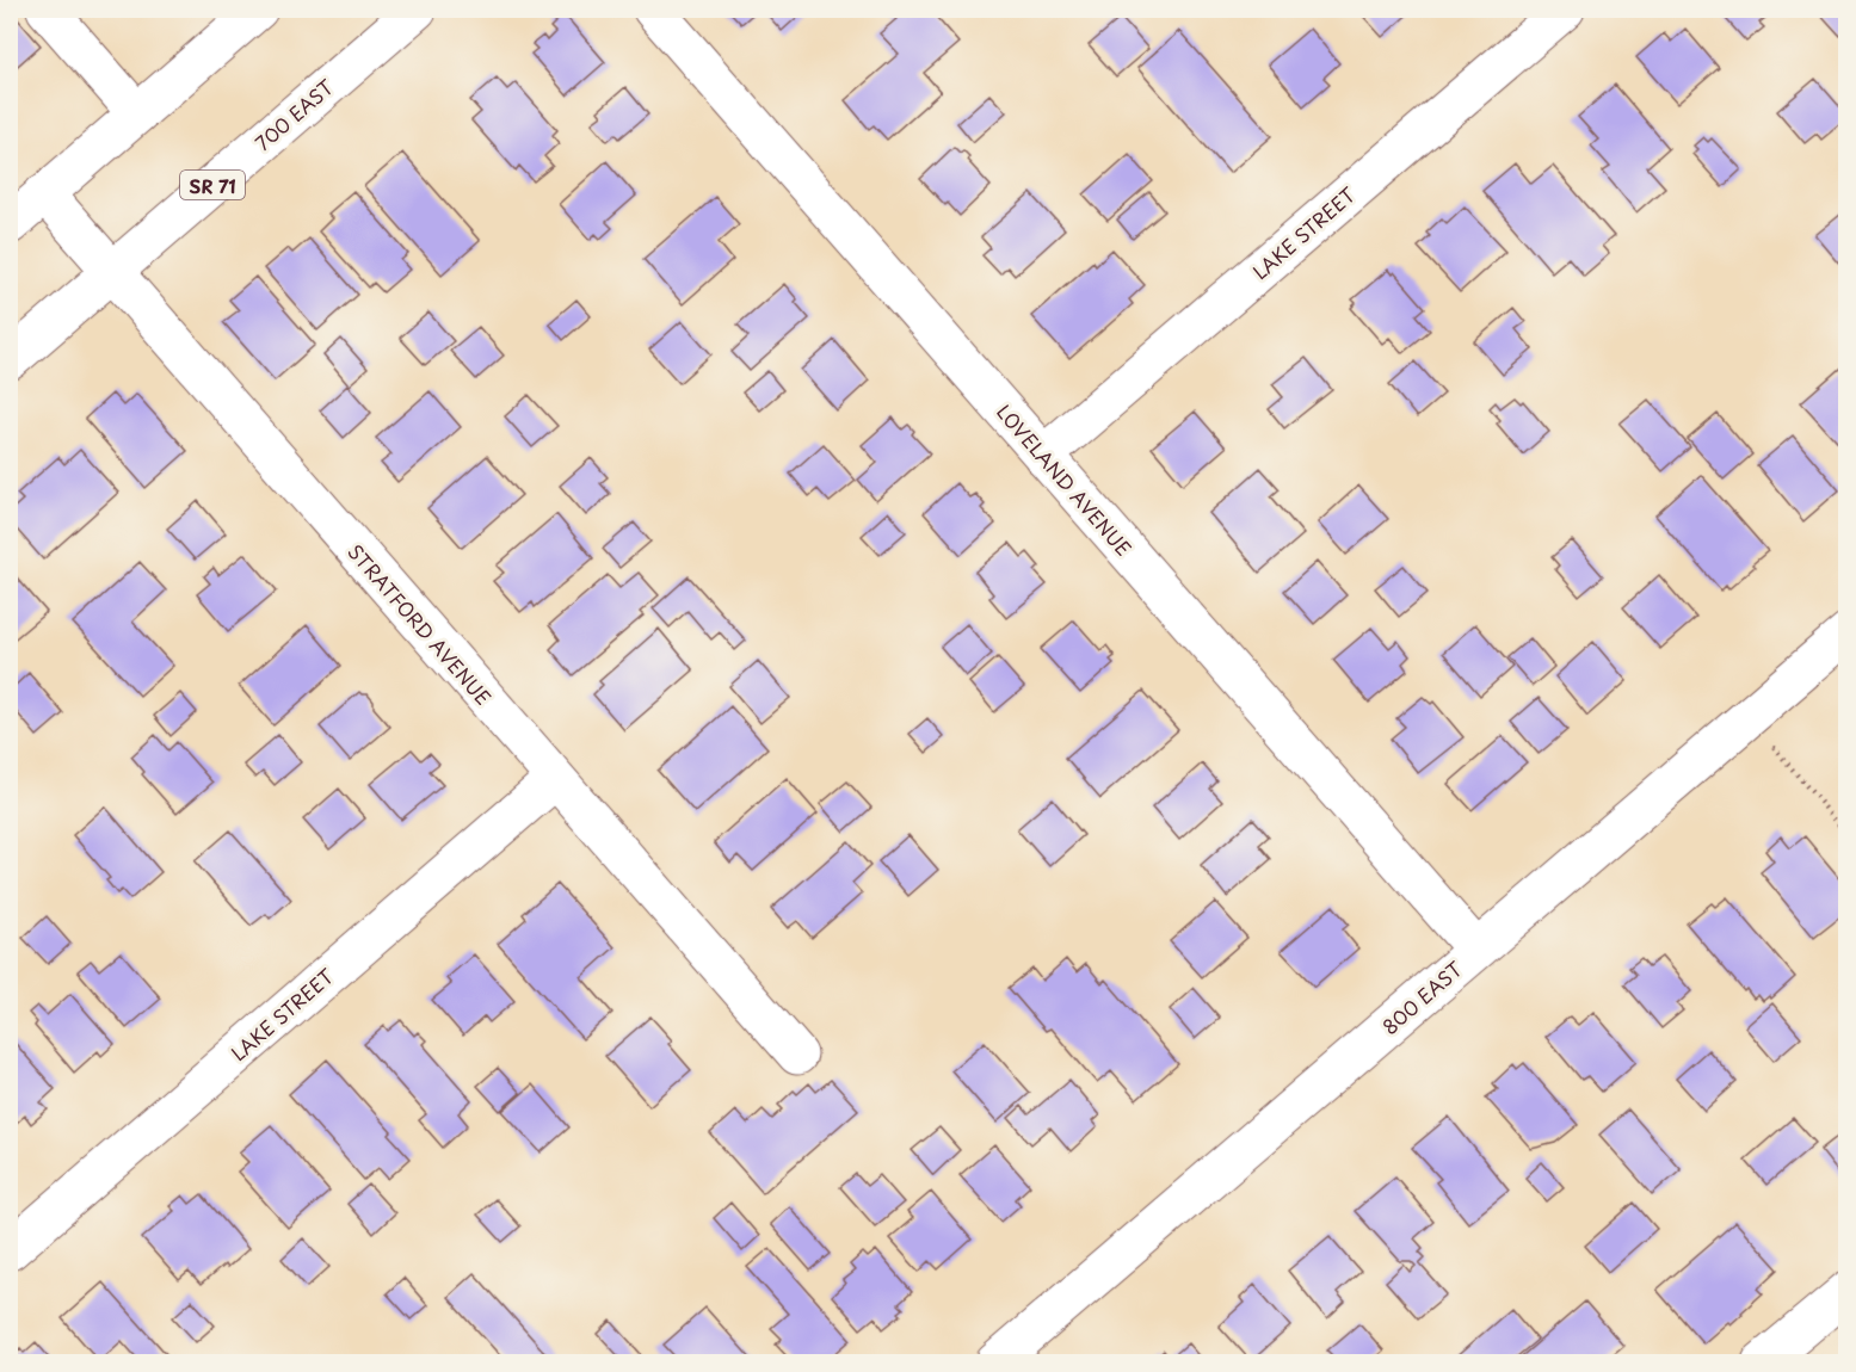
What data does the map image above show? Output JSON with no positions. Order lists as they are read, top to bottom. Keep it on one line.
{"streets":{"street":["700 EAST","SR 71","LAKE STREET","LOVELAND AVENUE","STRATFORD AVENUE","800 EAST"]},"crossings":[["700 EAST","STRATFORD AVENUE"],["LAKE STREET","LOVELAND AVENUE"],["LAKE STREET","STRATFORD AVENUE"],["LOVELAND AVENUE","800 EAST"]]}
